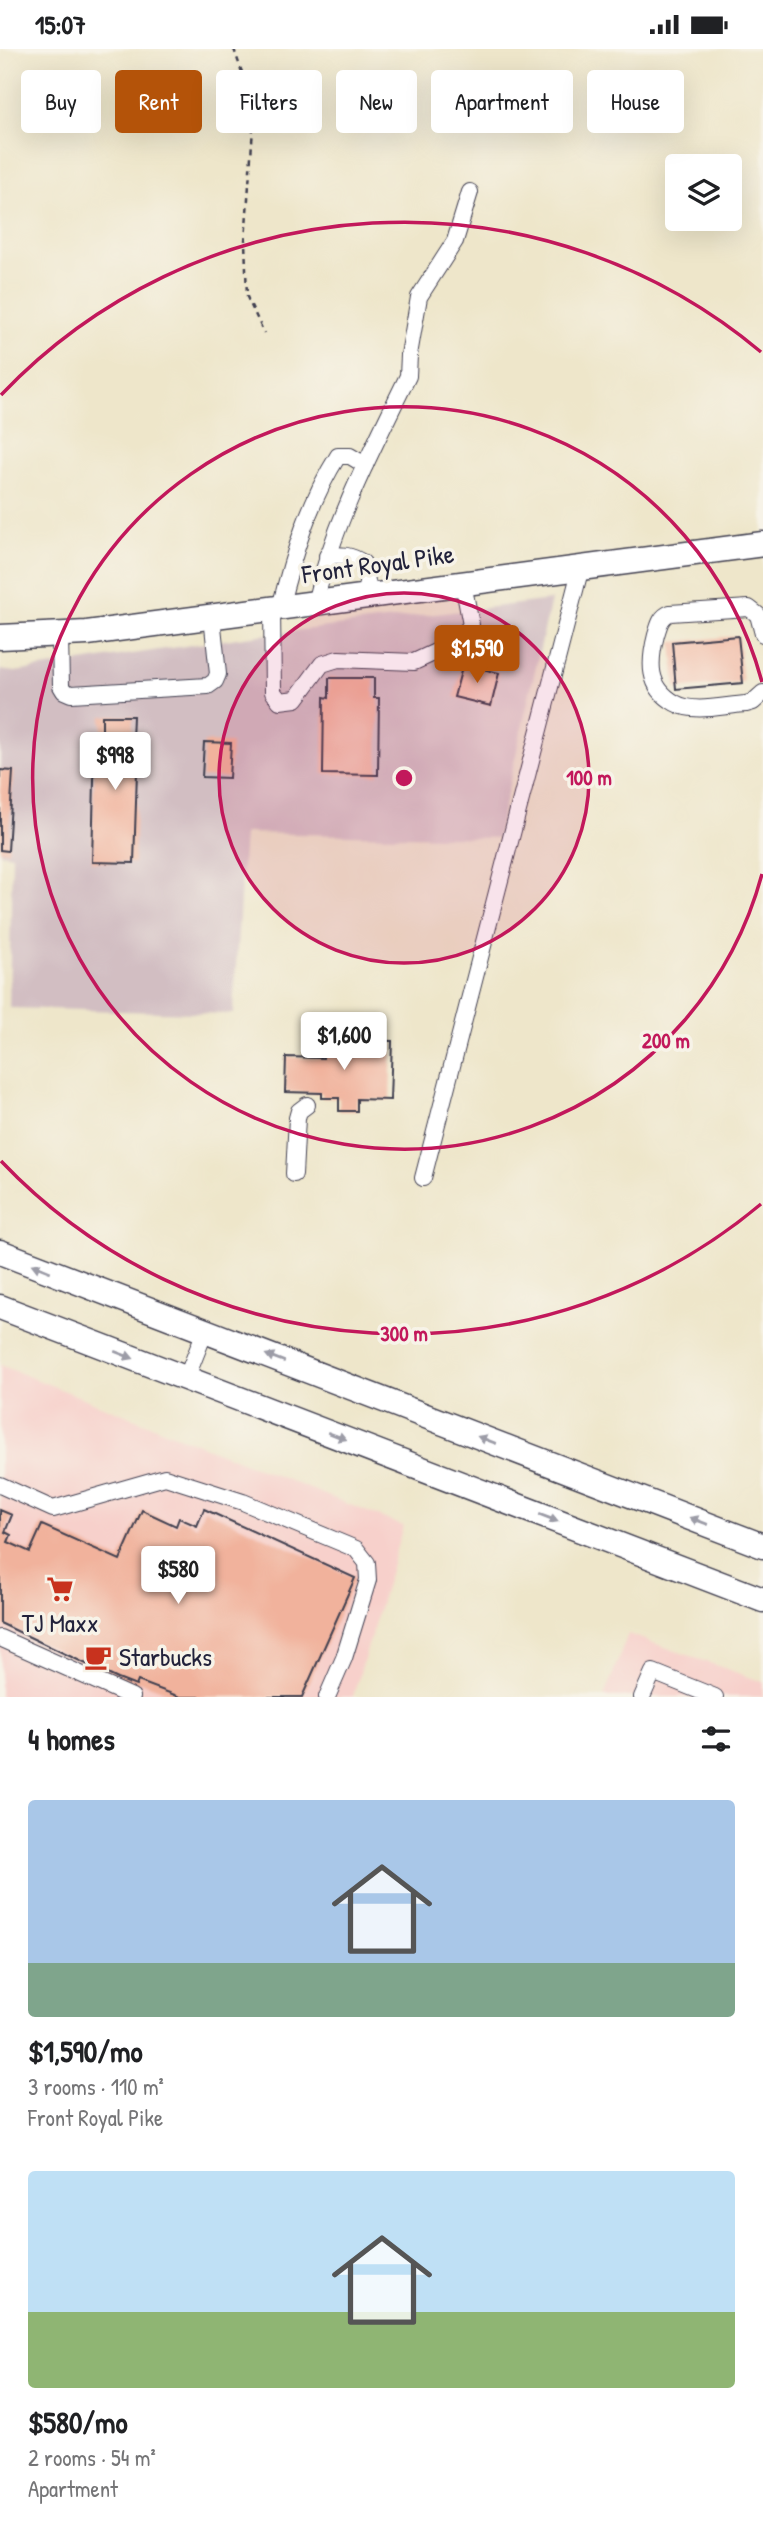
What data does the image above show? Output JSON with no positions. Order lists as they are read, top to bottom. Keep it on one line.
{"streets":{"highway":["Front Royal Pike"]},"places":{"supermarket":["TJ Maxx"],"cafe":["Starbucks"]},"page":{"status":"15:07","chip":["Buy","Rent","Filters","New","Apartment","House"],"price":["$1,590","$998","$1,600","$580"],"heading":"4 homes","list":[{"name":"$1,590/mo","note":"3 rooms · 110 m² · Front Royal Pike"},{"name":"$580/mo","note":"2 rooms · 54 m² · Apartment"}]},"rings":["100 m","200 m","300 m"]}
